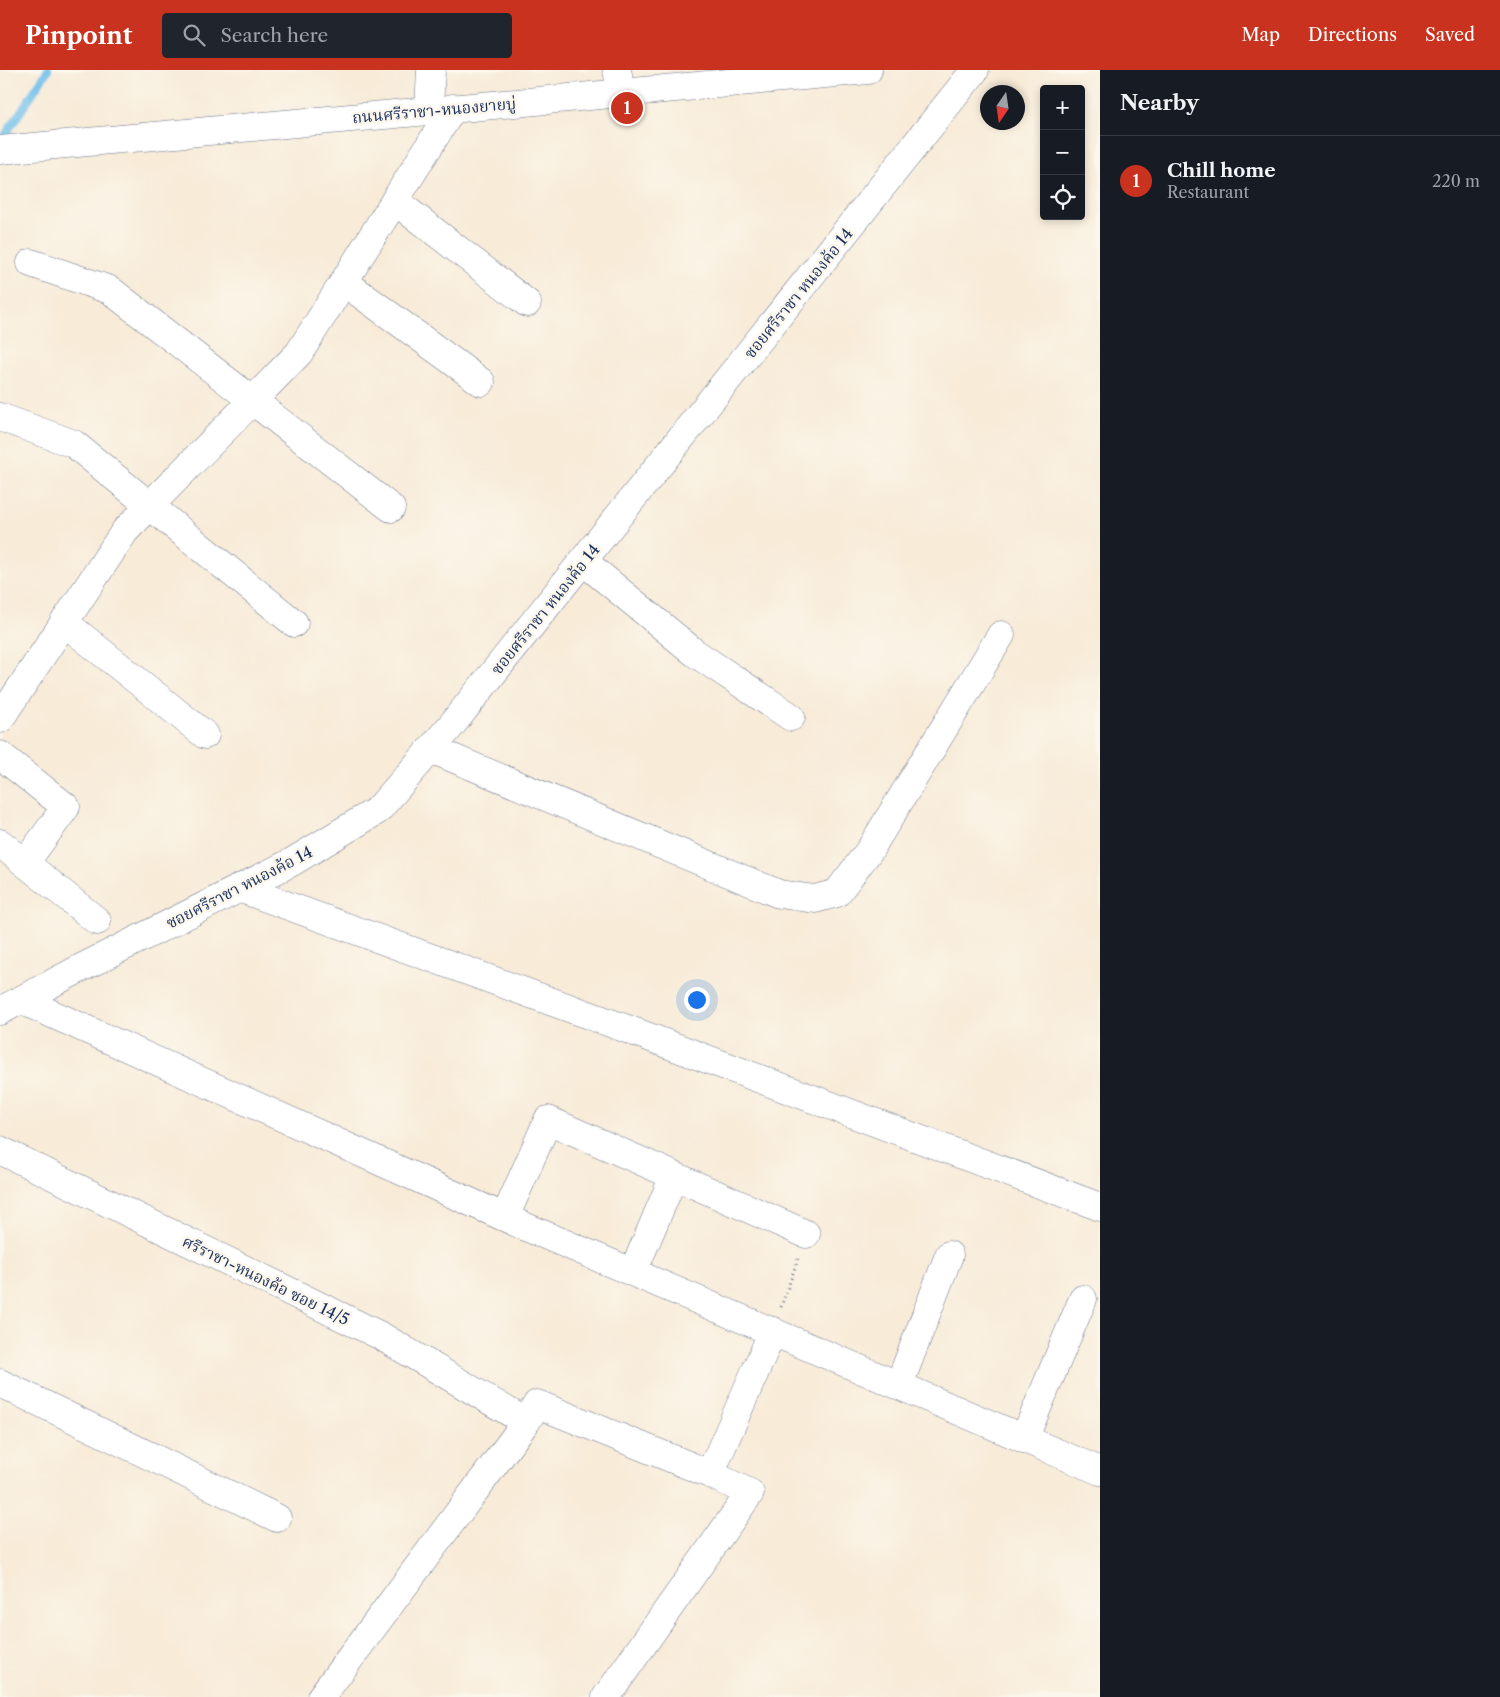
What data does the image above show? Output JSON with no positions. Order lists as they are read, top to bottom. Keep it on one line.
{"streets":{"street":["ถนนศรีราชา-หนองยายบู่","ซอยศรีราชา หนองค้อ 14","ศรีราชา-หนองค้อ ซอย 14/5"]},"north":"bottom","page":{"header":"Pinpoint","search":"Search here","nav":["Map","Directions","Saved"],"heading":"Nearby","map_buttons":["+","−"],"pins":"1","list":[{"mark":"1","name":"Chill home","note":"Restaurant","value":"220 m"}]}}
